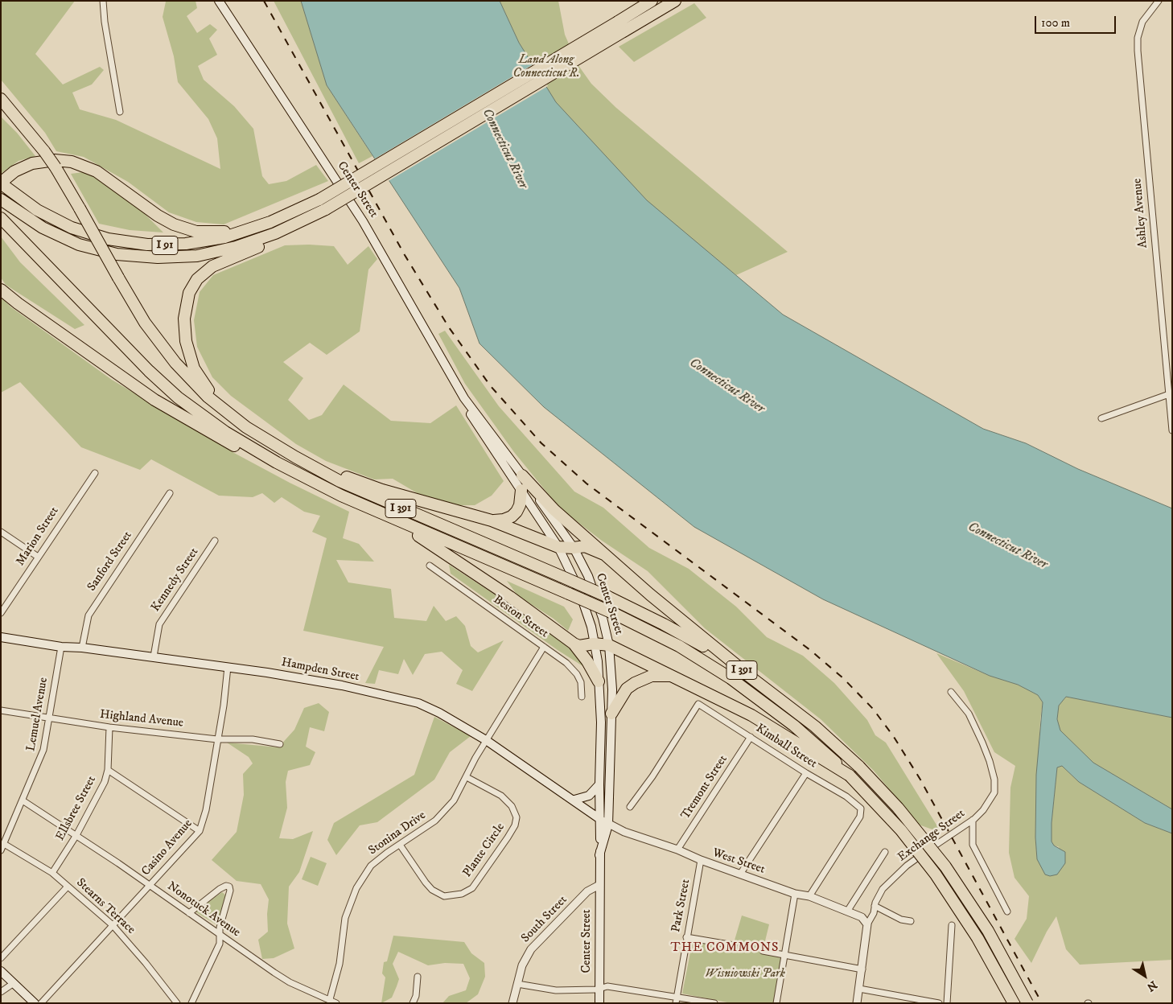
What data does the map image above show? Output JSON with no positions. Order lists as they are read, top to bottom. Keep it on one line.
{"streets":{"highway":["I 91","I 391"],"main road":["Center Street","Hampden Street"],"street":["Ashley Avenue","Marion Street","Sanford Street","Kennedy Street","Beston Street","Lemuel Avenue","Highland Avenue","Kimball Street","Tremont Street","Ellsbree Street","Stonina Drive","Exchange Street","Casino Avenue","Plante Circle","West Street","Park Street","Stearns Terrace","Nonotuck Avenue","South Street"]},"crossings":[["Center Street","Hampden Street"],["Center Street","West Street"],["Center Street","South Street"],["Sanford Street","Hampden Street"],["Kennedy Street","Hampden Street"],["Beston Street","Stonina Drive"],["Hampden Street","Lemuel Avenue"],["Hampden Street","Stonina Drive"],["Hampden Street","Casino Avenue"],["Hampden Street","West Street"],["Lemuel Avenue","Highland Avenue"],["Lemuel Avenue","Stearns Terrace"],["Lemuel Avenue","Nonotuck Avenue"],["Highland Avenue","Ellsbree Street"],["Highland Avenue","Casino Avenue"],["Kimball Street","Tremont Street"],["Kimball Street","West Street"],["Tremont Street","West Street"],["Ellsbree Street","Stearns Terrace"],["Ellsbree Street","Nonotuck Avenue"],["Stonina Drive","Plante Circle"],["Stonina Drive","Nonotuck Avenue"],["Exchange Street","West Street"],["Casino Avenue","Stearns Terrace"],["Casino Avenue","Nonotuck Avenue"],["West Street","Park Street"]],"districts":["THE COMMONS"],"water":["Connecticut River"],"parks":["Land Along Connecticut R.","Wisniowski Park"],"scale_bar":"100 m","north":"bottom right"}
